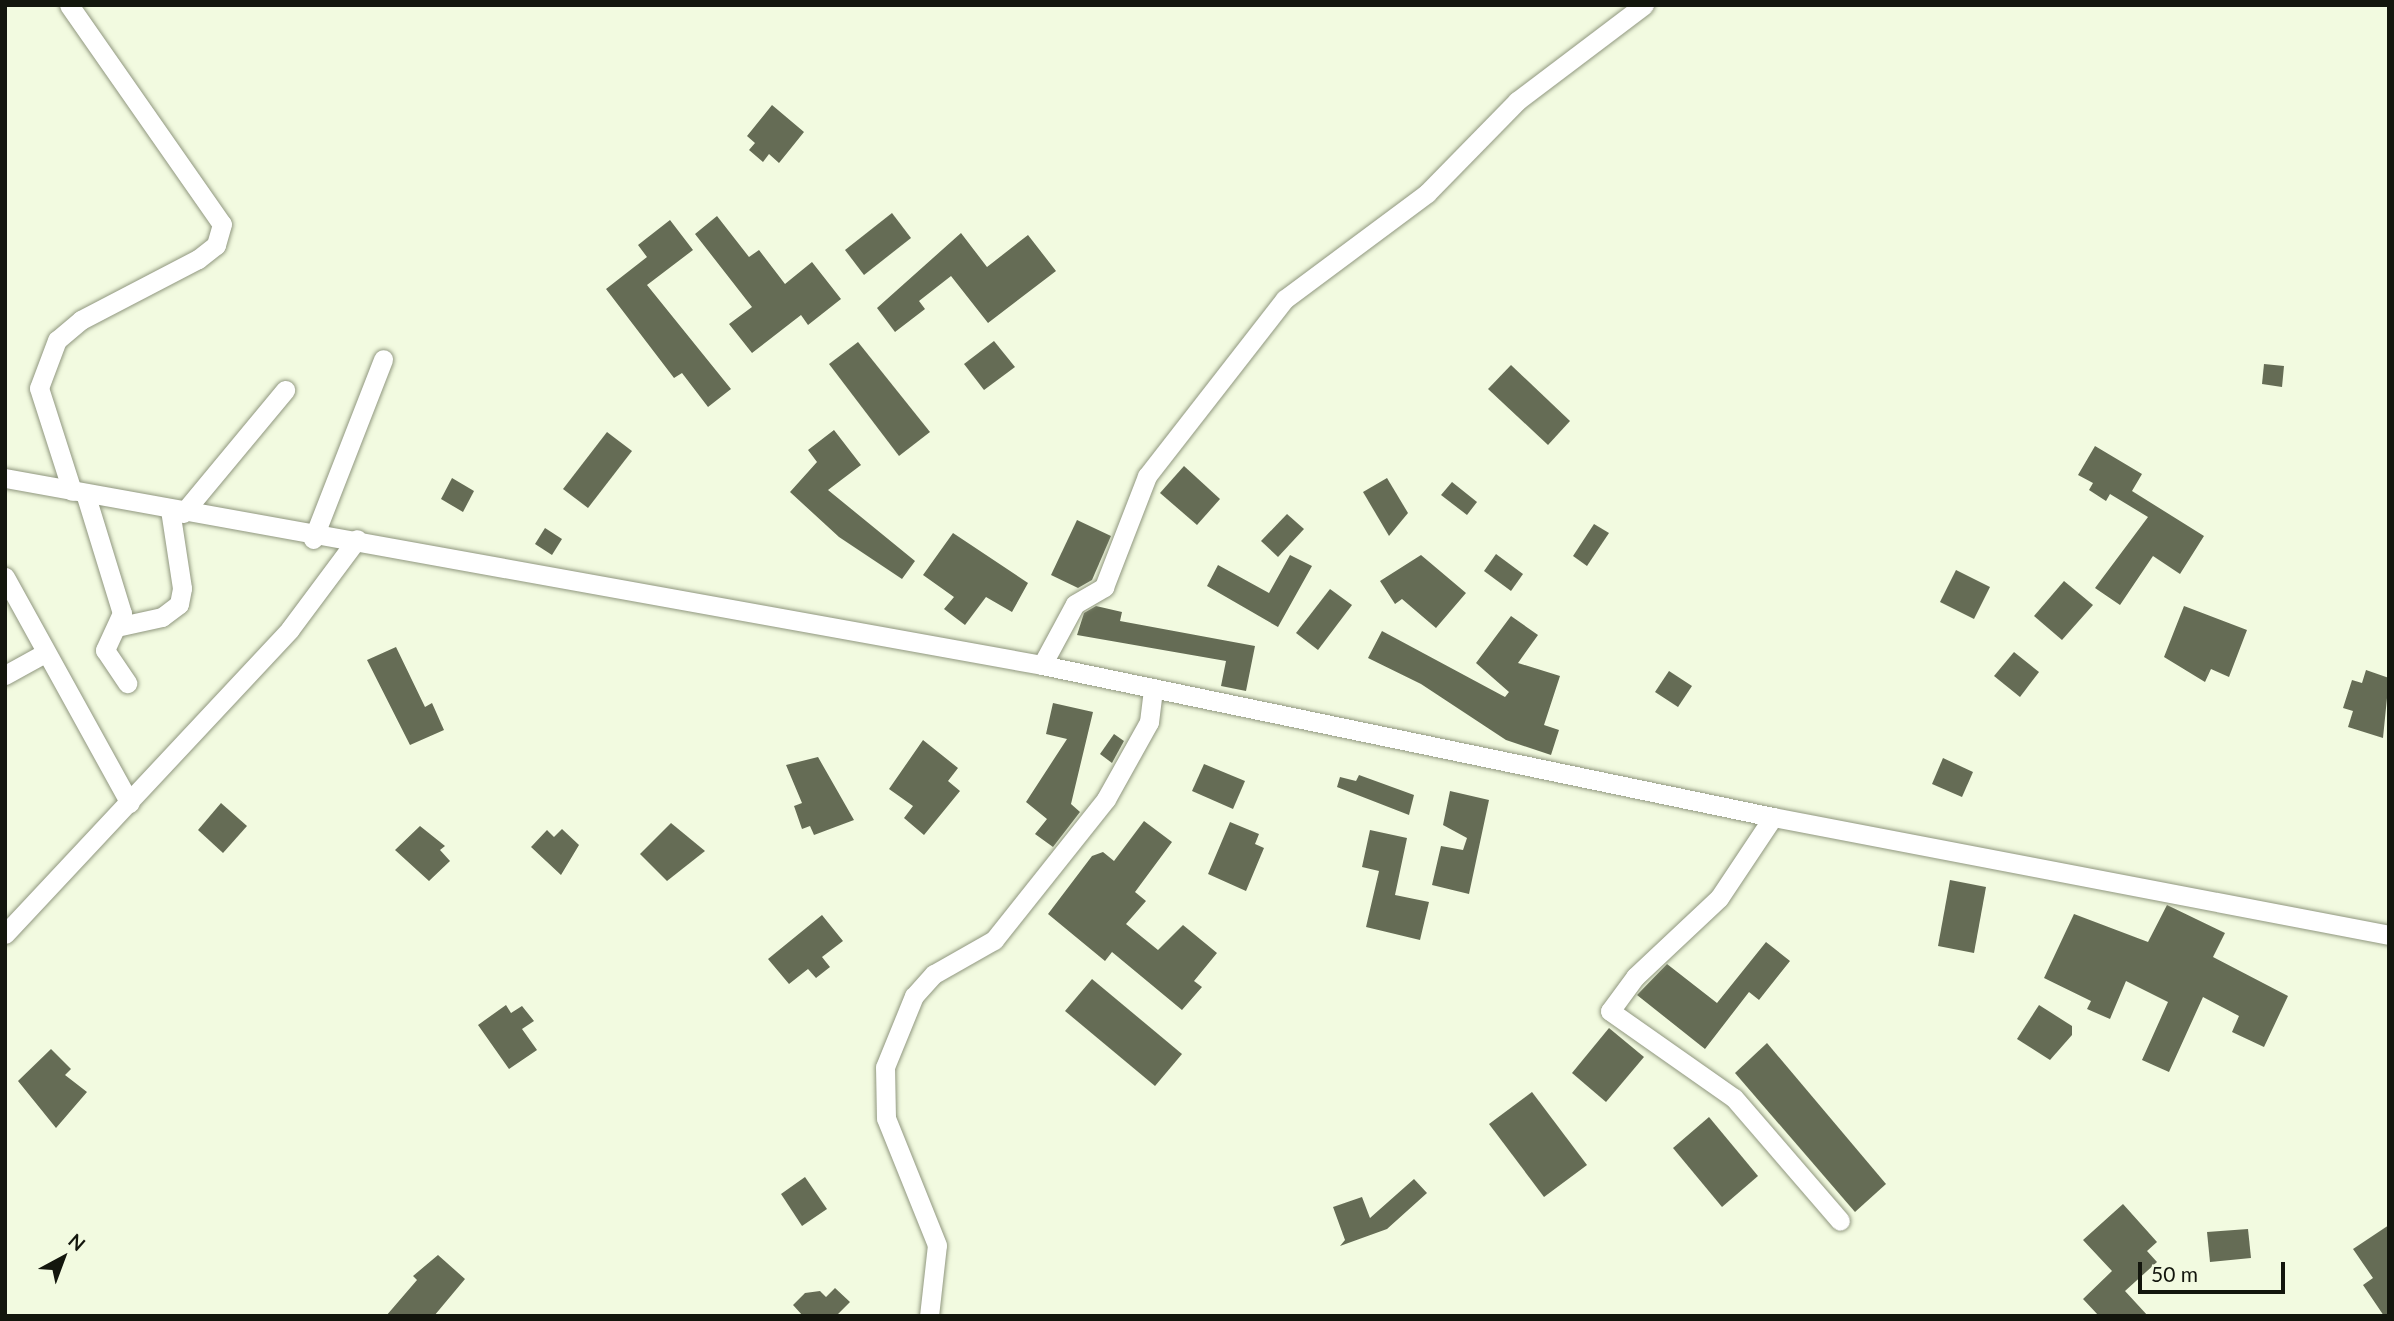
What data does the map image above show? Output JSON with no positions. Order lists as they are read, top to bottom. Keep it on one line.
{"scale_bar":"50 m","north":"top right"}
